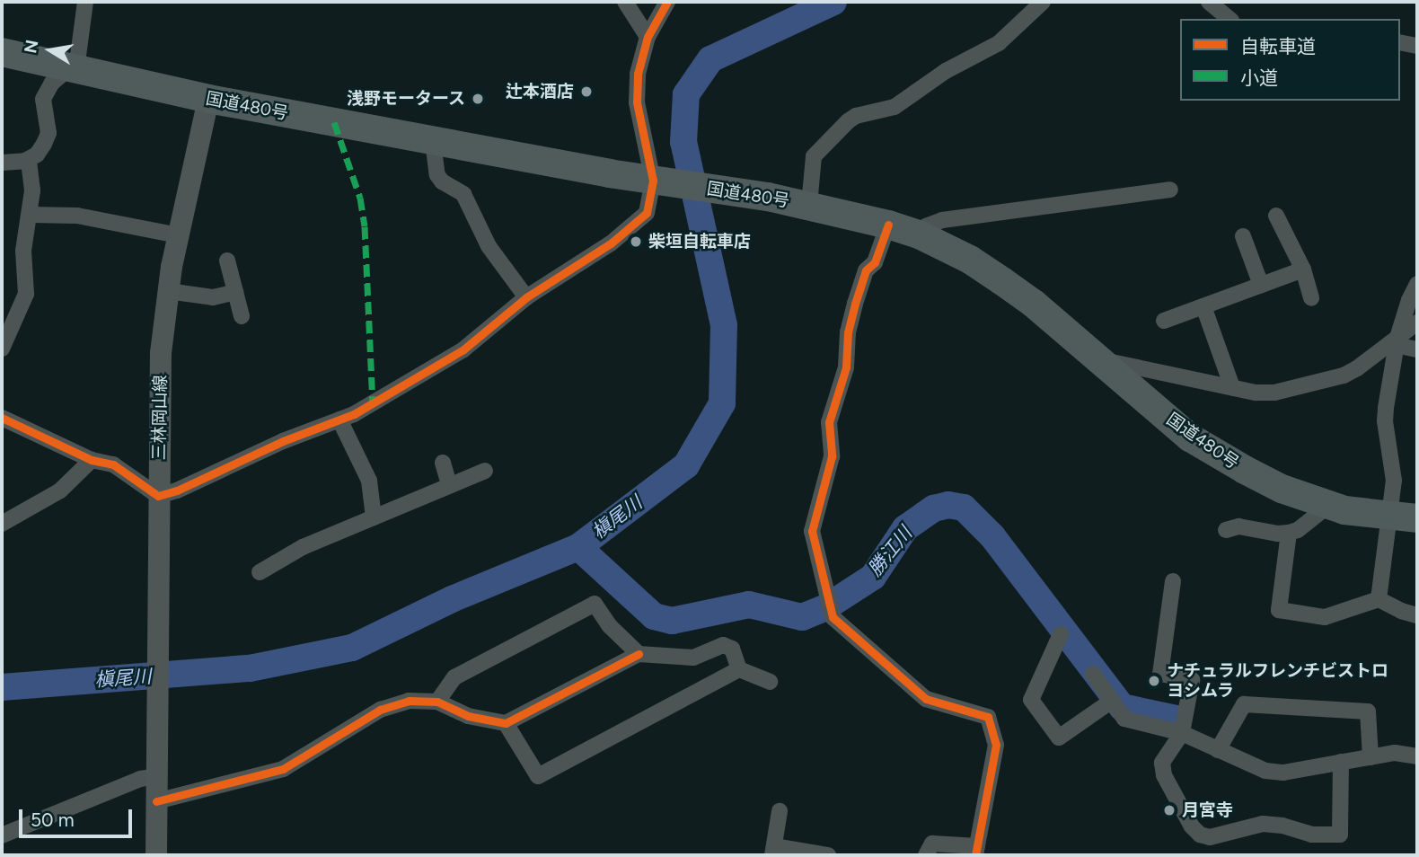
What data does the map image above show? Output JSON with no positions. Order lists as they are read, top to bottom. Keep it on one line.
{"streets":{"highway":["国道480号"],"main road":["三林岡山線"]},"crossings":[["国道480号","三林岡山線"]],"water":["槇尾川","勝江川"],"places":["辻本酒店","浅野モータース","柴垣自転車店","ナチュラルフレンチビストロ ヨシムラ","月宮寺"],"legend":["自転車道","小道"],"scale_bar":"50 m","north":"left"}
